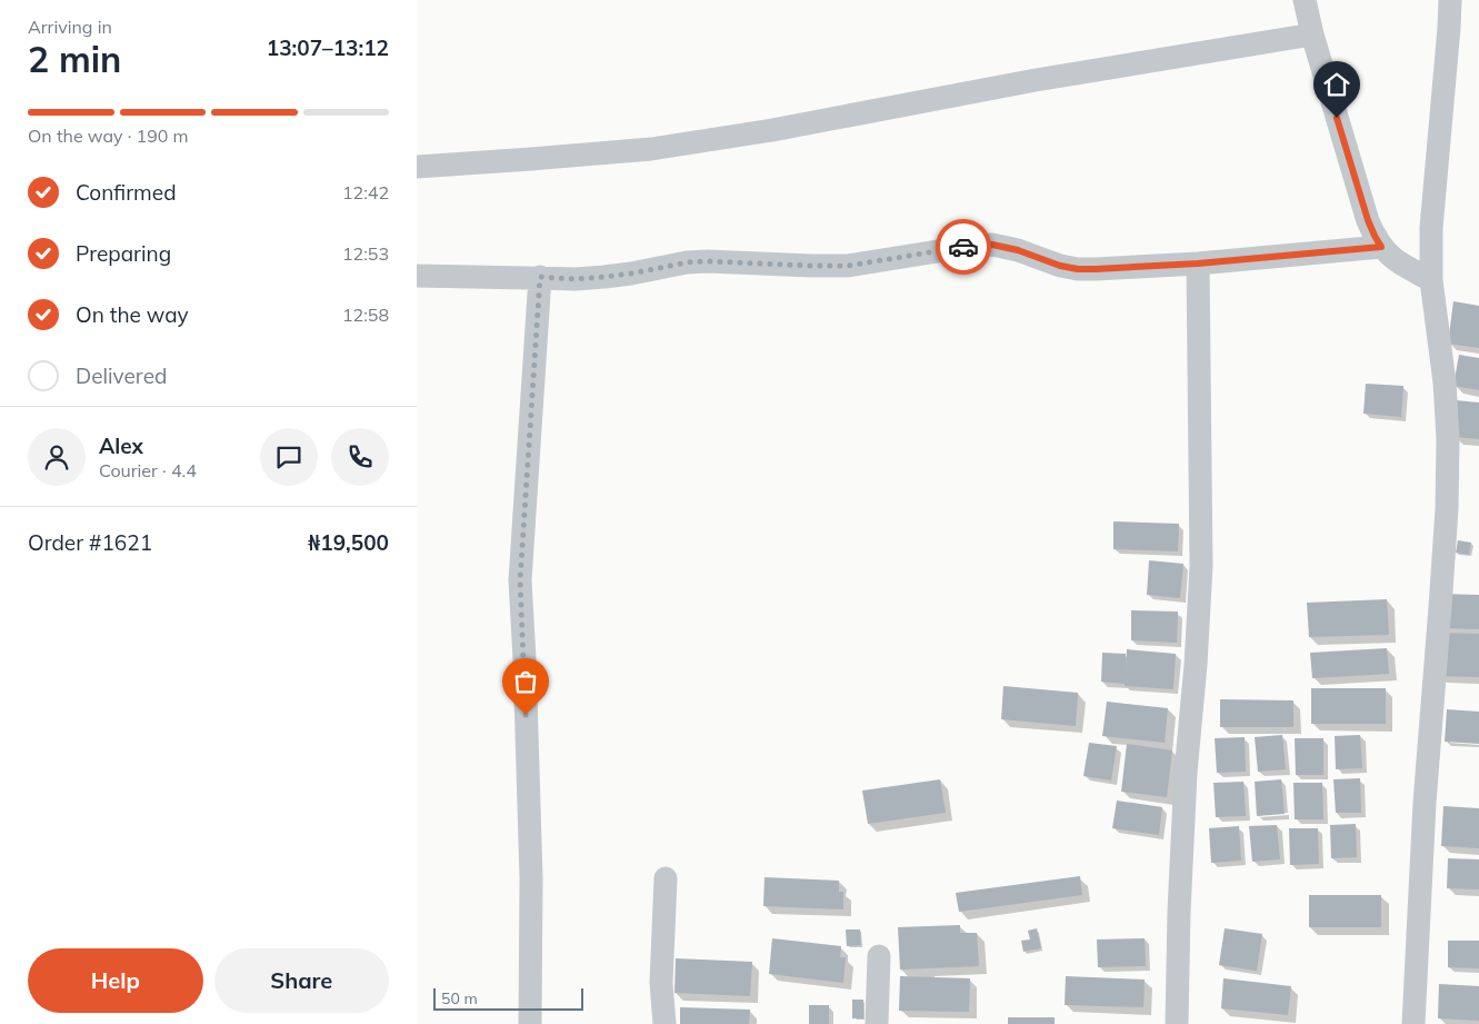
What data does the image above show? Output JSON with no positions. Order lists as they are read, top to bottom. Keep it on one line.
{"scale_bar":"50 m","page":{"heading":["2 min","Arriving in","13:07–13:12"],"panel":["Alex","Courier · 4.4","Order #1621","₦19,500"],"bar":"On the way · 190 m","list":[["Confirmed","12:42"],["Preparing","12:53"],["On the way","12:58"],"Delivered"],"buttons":["Help","Share"],"scale":"50 m"}}
